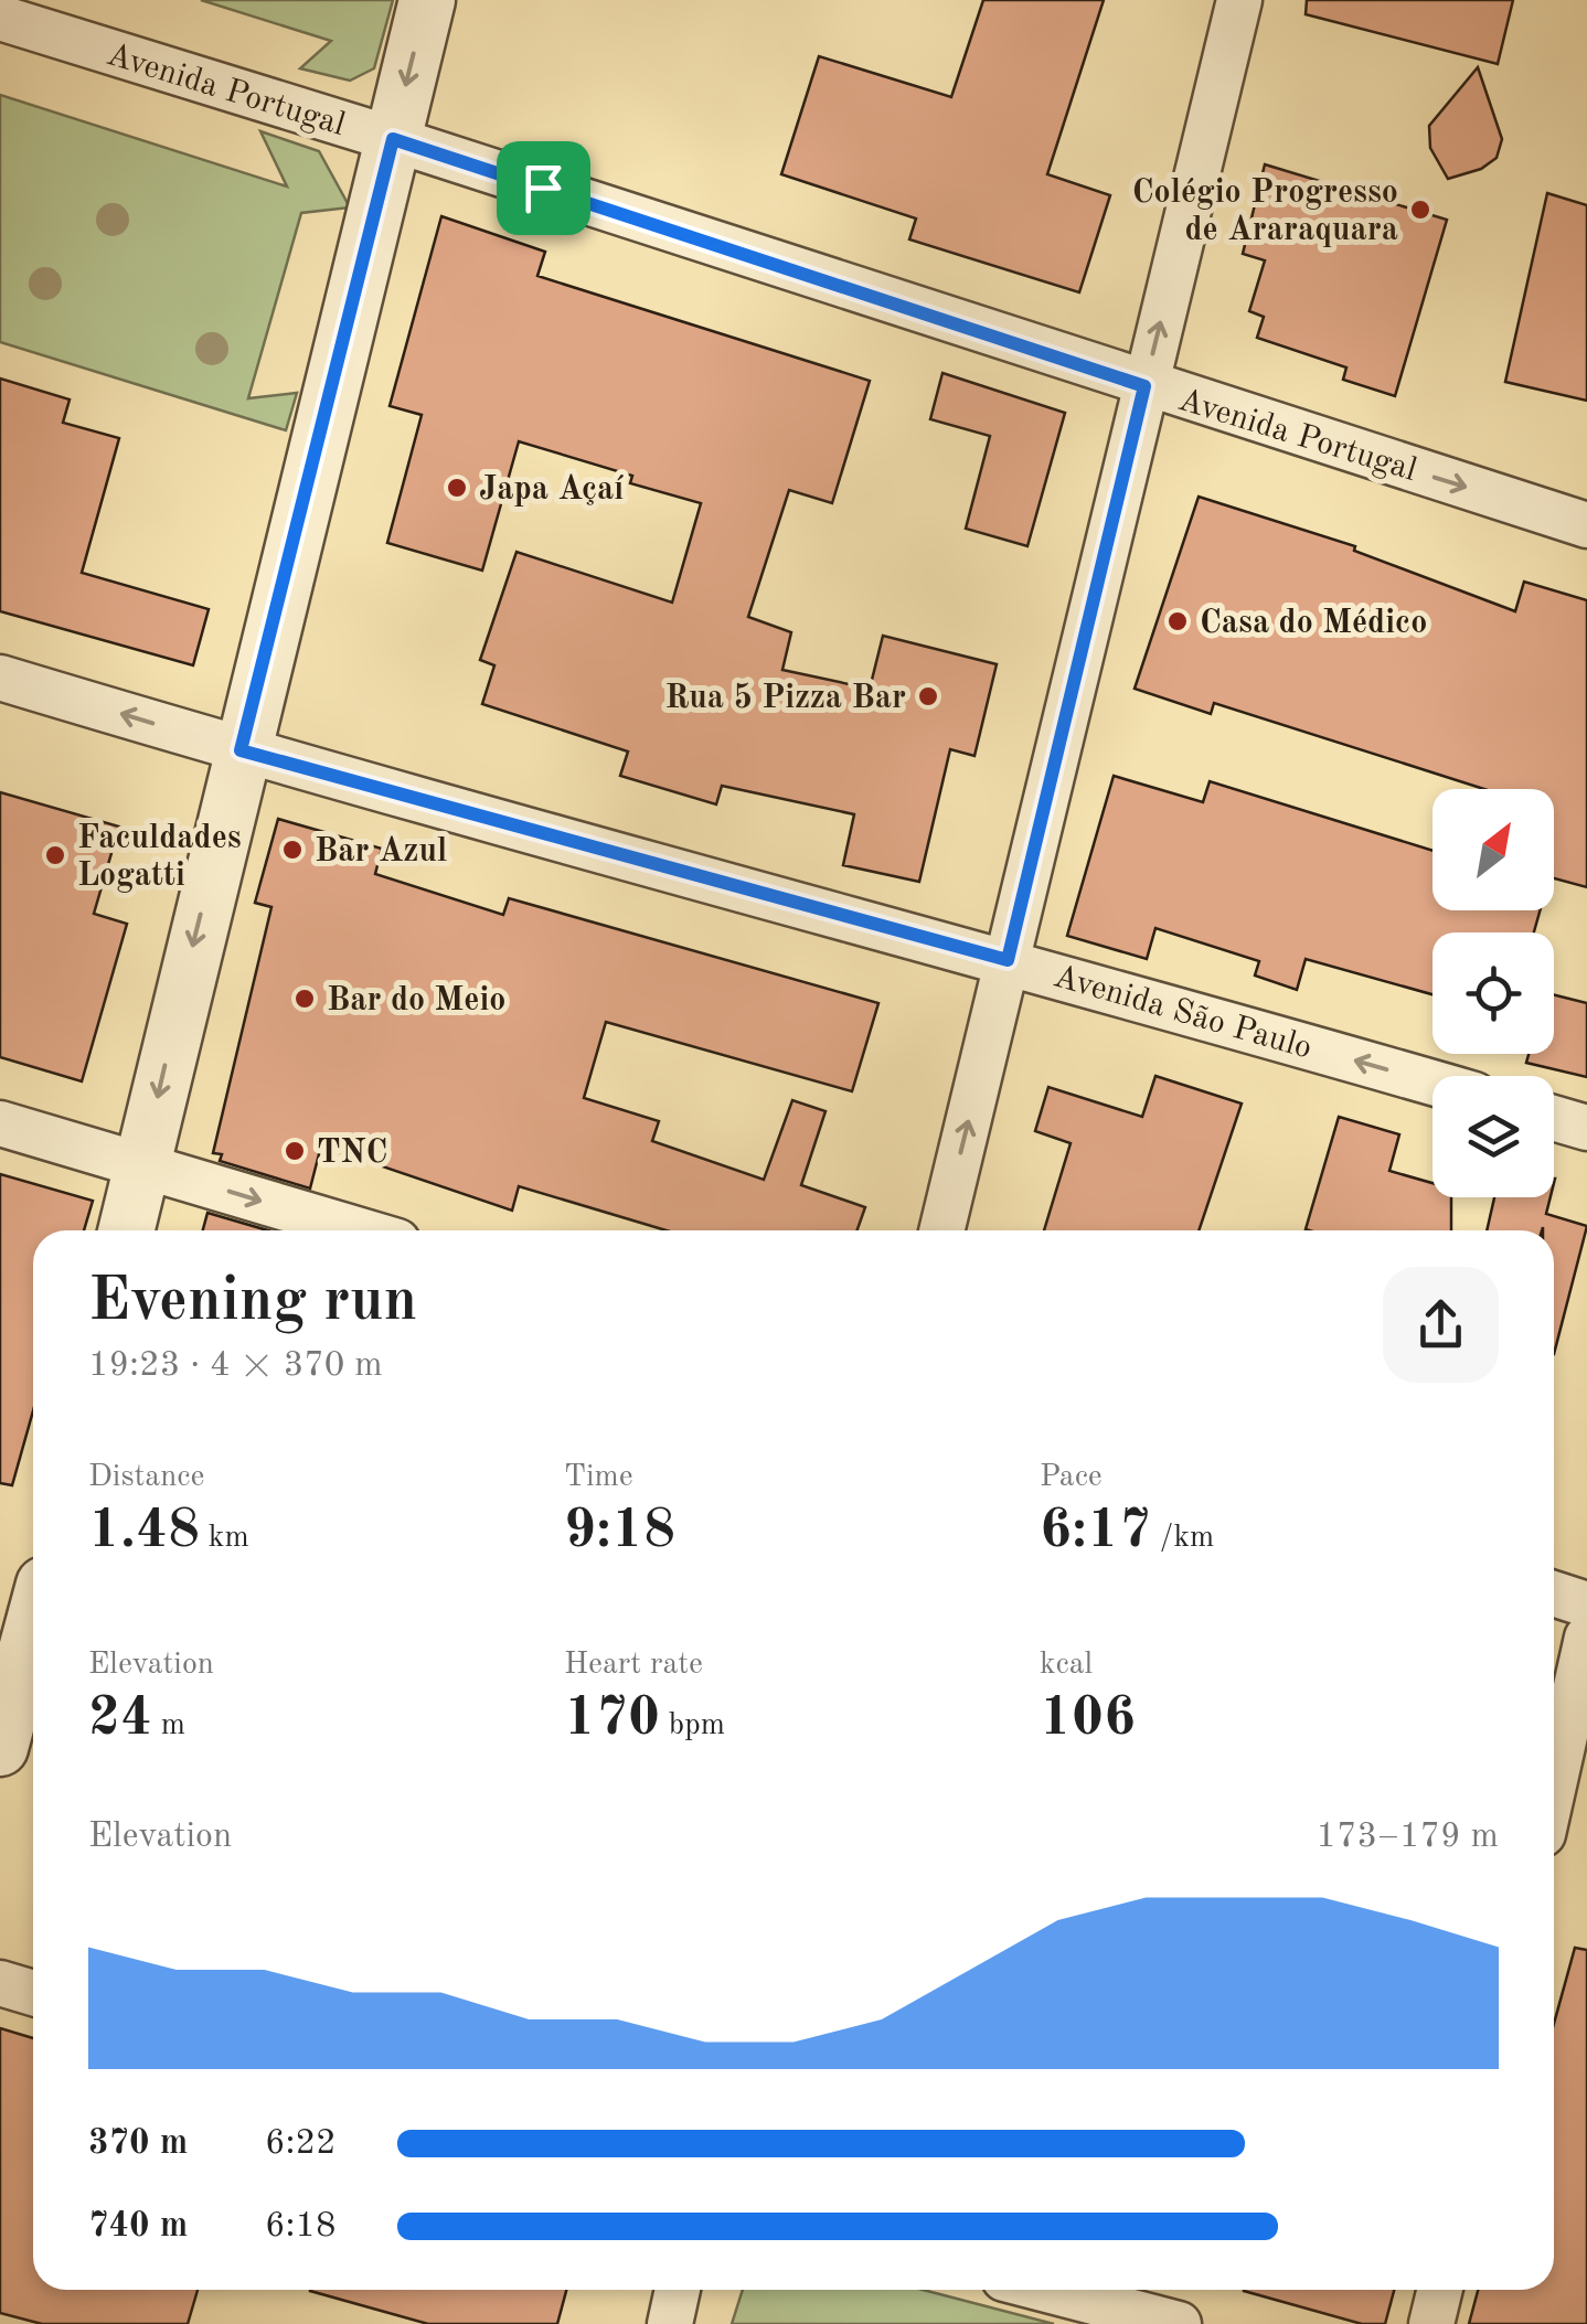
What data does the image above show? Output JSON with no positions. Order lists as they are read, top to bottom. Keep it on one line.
{"streets":{"street":["Avenida Portugal","Avenida São Paulo"]},"one_way":["Avenida São Paulo"],"places":["Colégio Progresso de Araraquara","Japa Açaí","Casa do Médico","Rua 5 Pizza Bar","Bar Azul","Faculdades Logatti","Bar do Meio","TNC"],"north":"top right","page":{"heading":["Evening run","19:23 · 4 × 370 m"],"stats":[["Distance","1.48 km"],["Time","9:18"],["Pace","6:17 /km"],["Elevation","24 m"],["Heart rate","170 bpm"],["kcal","106"]],"chart":["Elevation","173–179 m"],"list":[{"name":"370 m","note":"6:22"},{"name":"740 m","note":"6:18"}]}}
